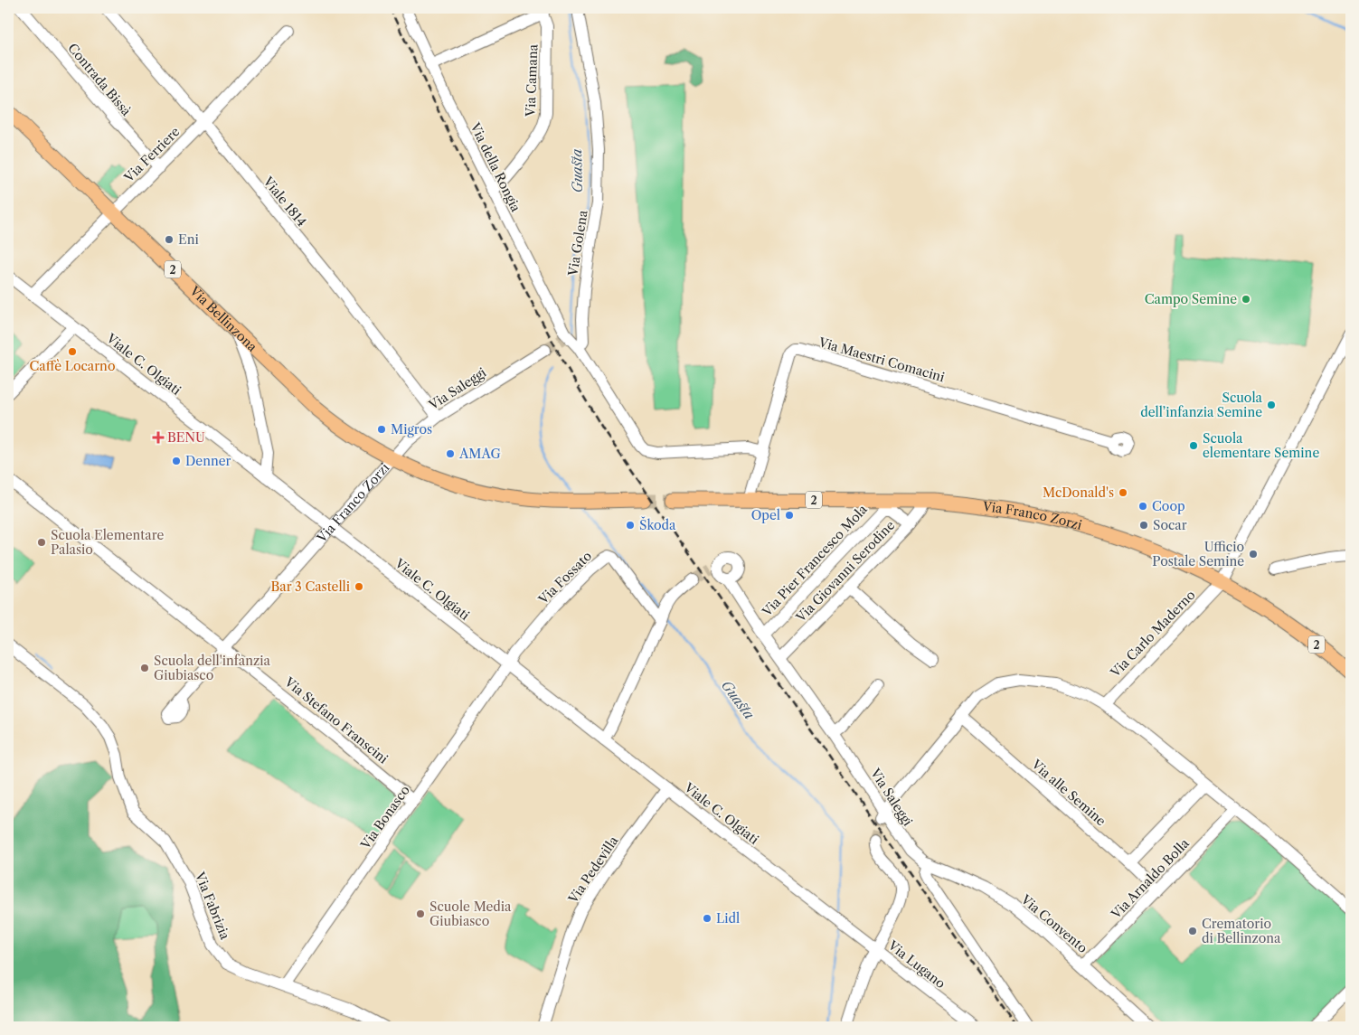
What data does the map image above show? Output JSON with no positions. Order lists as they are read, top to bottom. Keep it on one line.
{"streets":{"main road":["2","Via Bellinzona","Via Franco Zorzi"],"street":["Contrada Bissà","Via Camana","Via Ferriere","Via della Rongia","Viale 1814","Via Golena","Via Maestri Comacini","Viale C. Olgiati","Via Saleggi","Via Pier Francesco Mola","Via Giovanni Serodine","Via Fossato","Via Carlo Maderno","Via Stefano Franscini","Via alle Semine","Via Bonasco","Via Pedevilla","Via Arnaldo Bolla","Via Fabrizia","Via Convento","Via Lugano"]},"crossings":[["Contrada Bissà","Via Ferriere"],["Via Camana","Via della Rongia"],["Via Ferriere","Viale 1814"],["Via Ferriere","Via Bellinzona"],["Via Ferriere","Viale C. Olgiati"],["Via della Rongia","Via Golena"],["Viale 1814","Via Saleggi"],["Via Bellinzona","Via Saleggi"],["Via Bellinzona","Via Franco Zorzi"],["Via Maestri Comacini","Via Franco Zorzi"],["Viale C. Olgiati","Via Franco Zorzi"],["Viale C. Olgiati","Via Fossato"],["Viale C. Olgiati","Via Bonasco"],["Viale C. Olgiati","Via Pedevilla"],["Viale C. Olgiati","Via Lugano"],["Via Saleggi","Via Franco Zorzi"],["Via Saleggi","Via Pier Francesco Mola"],["Via Saleggi","Via Giovanni Serodine"],["Via Saleggi","Via Convento"],["Via Franco Zorzi","Via Giovanni Serodine"],["Via Franco Zorzi","Via Carlo Maderno"],["Via Franco Zorzi","Via Stefano Franscini"],["Via Pier Francesco Mola","Via Giovanni Serodine"],["Via Fossato","Via Bonasco"],["Via Stefano Franscini","Via Bonasco"],["Via alle Semine","Via Arnaldo Bolla"],["Via Bonasco","Via Fabrizia"],["Via Arnaldo Bolla","Via Convento"]],"water":["Guasta"],"places":{"other":["Eni","Campo Semine","Caffè Locarno","Scuola dell’infanzia Semine","Migros","Scuola elementare Semine","AMAG","Denner","McDonald's","Coop","Opel","Škoda","Socar","Scuola Elementare Palasio","Ufficio Postale Semine","Bar 3 Castelli","Scuola dell'infanzia Giubiasco","Scuole Media Giubiasco","Lidl","Crematorio di Bellinzona"],"health":["BENU"]}}
